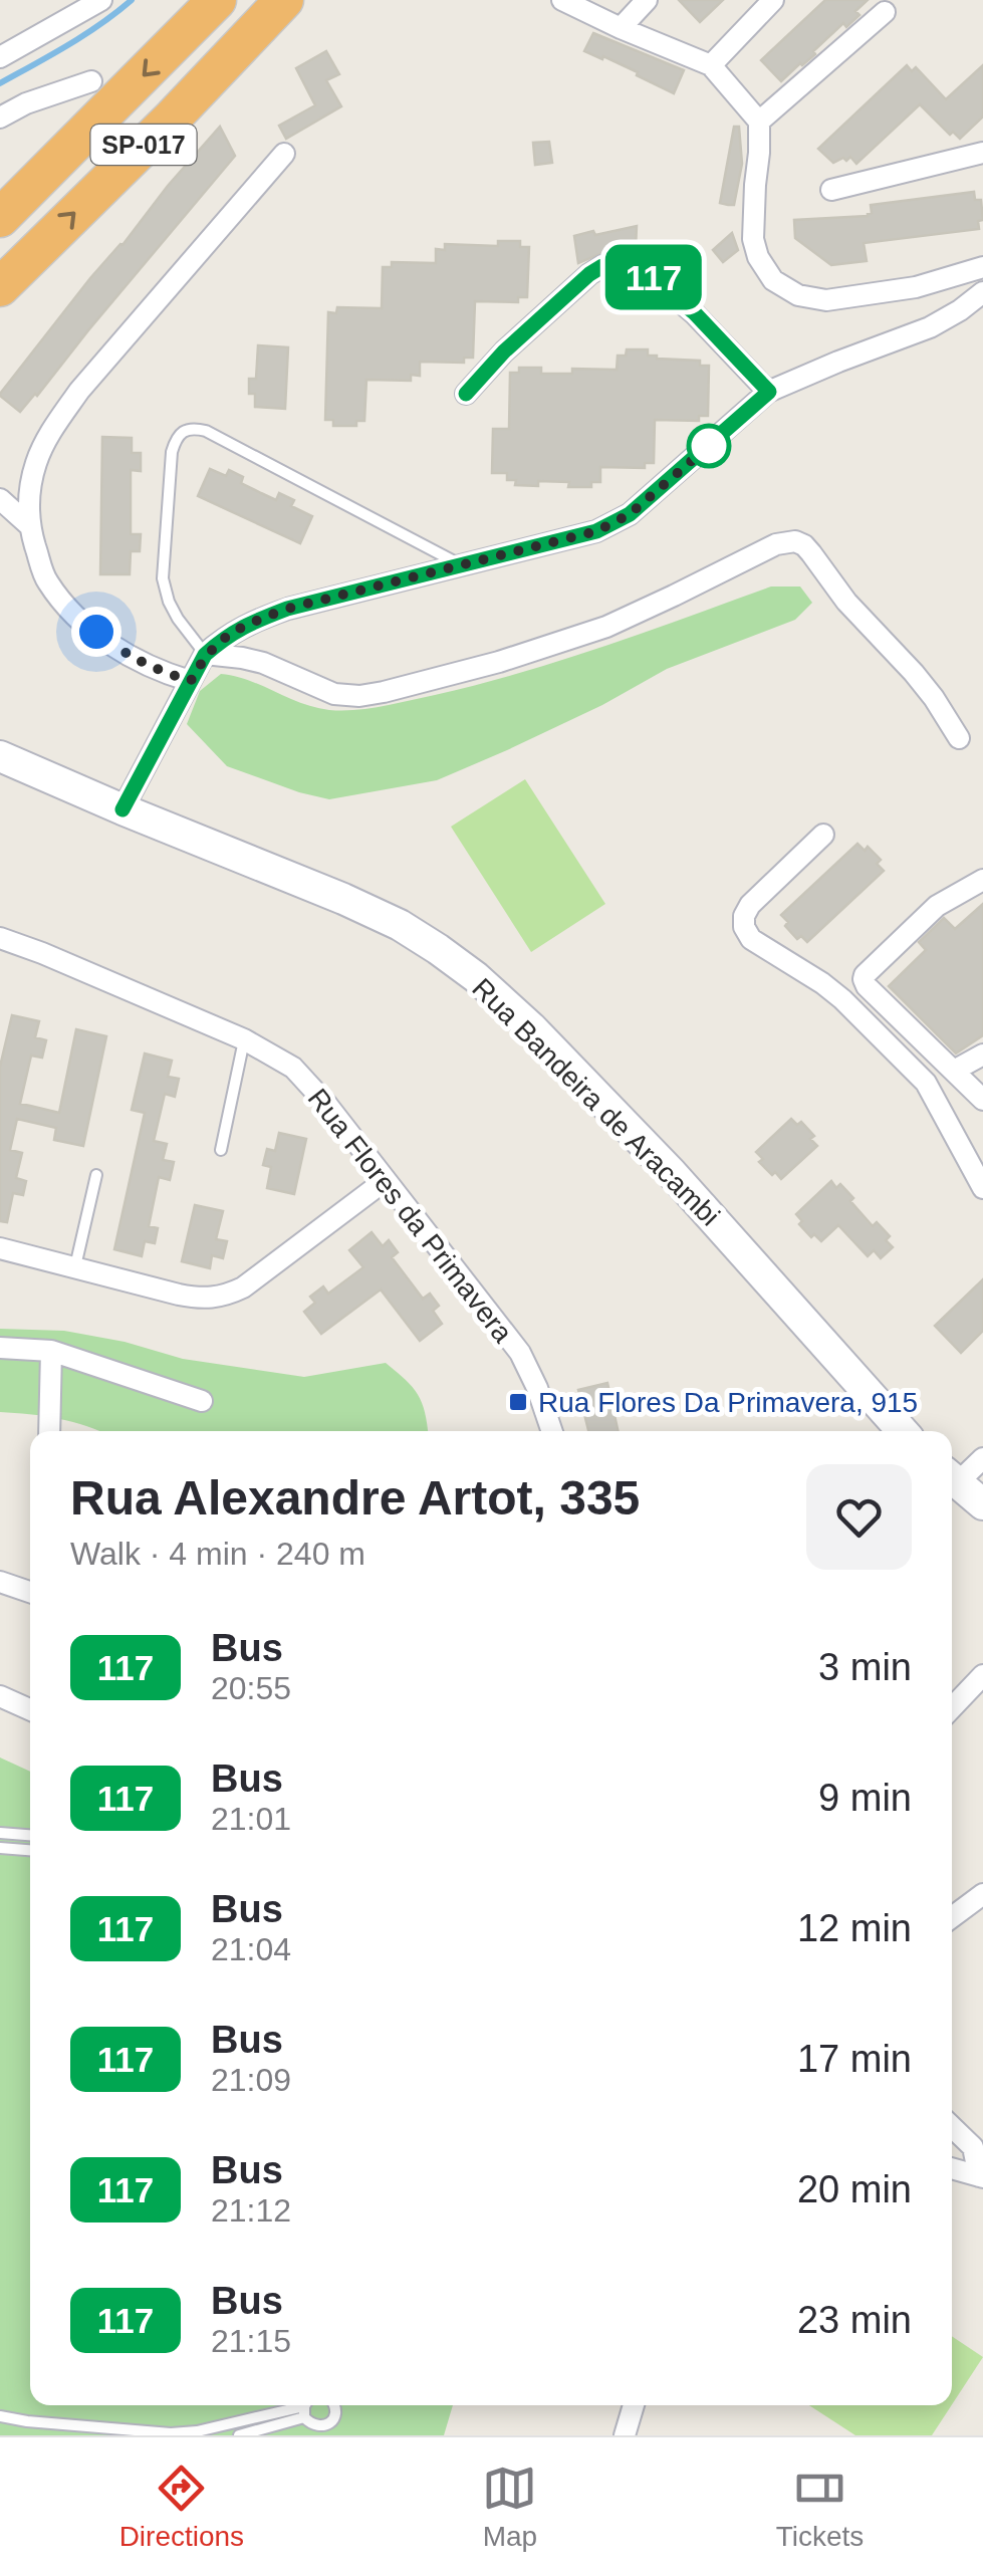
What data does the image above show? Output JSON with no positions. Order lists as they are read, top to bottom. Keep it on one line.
{"streets":{"highway":["SP-017"],"main road":["Rua Bandeira de Aracambi"],"street":["Rua Flores da Primavera"]},"places":{"transit":["Rua Flores Da Primavera, 915"]},"lines":["bus line 117"],"page":{"on_map":"117","heading":["Rua Alexandre Artot, 335","Walk · 4 min · 240 m"],"list":[{"mark":"117","name":"Bus","note":"20:55","value":"3 min"},{"mark":"117","name":"Bus","note":"21:01","value":"9 min"},{"mark":"117","name":"Bus","note":"21:04","value":"12 min"},{"mark":"117","name":"Bus","note":"21:09","value":"17 min"},{"mark":"117","name":"Bus","note":"21:12","value":"20 min"},{"mark":"117","name":"Bus","note":"21:15","value":"23 min"}],"tabs":["Directions","Map","Tickets"]}}
